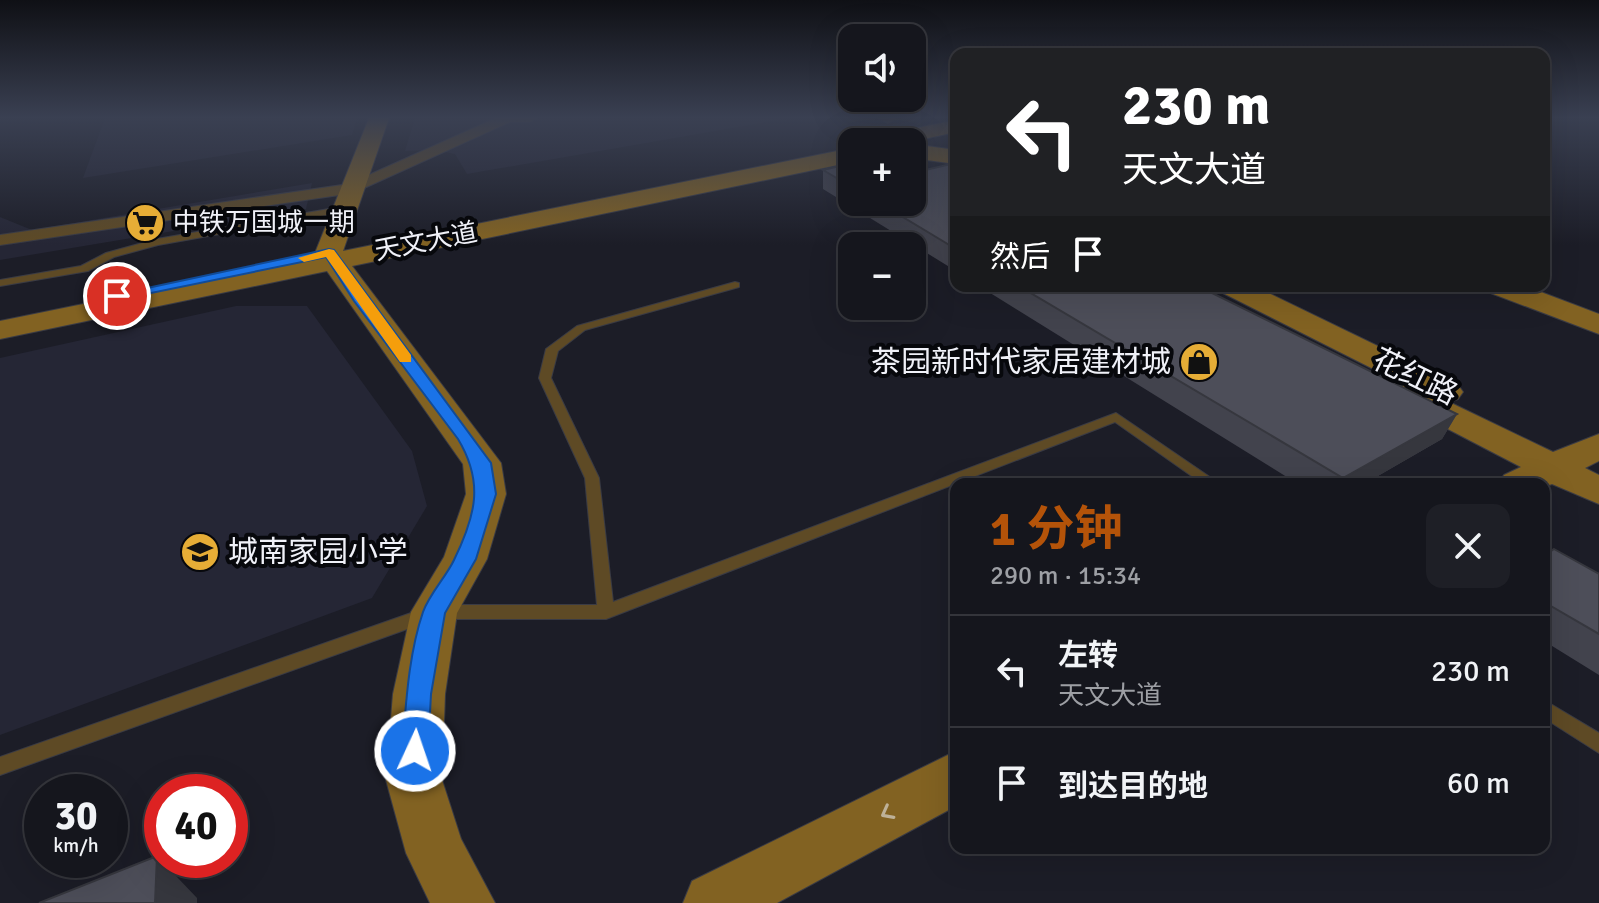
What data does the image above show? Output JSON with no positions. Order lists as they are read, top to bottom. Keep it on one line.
{"streets":{"main road":["天文大道","花红路"]},"places":{"supermarket":["中铁万国城一期"],"shop":["茶园新时代家居建材城"],"school or university":["城南家园小学"]},"page":{"map_buttons":["+","−"],"turn":["230 m","天文大道"],"then":"然后","heading":["1 分钟","290 m · 15:34"],"list":[{"name":"左转","note":"天文大道","value":"230 m"},{"name":"到达目的地","value":"60 m"}],"speed":"30 km/h","limit":"40"}}
